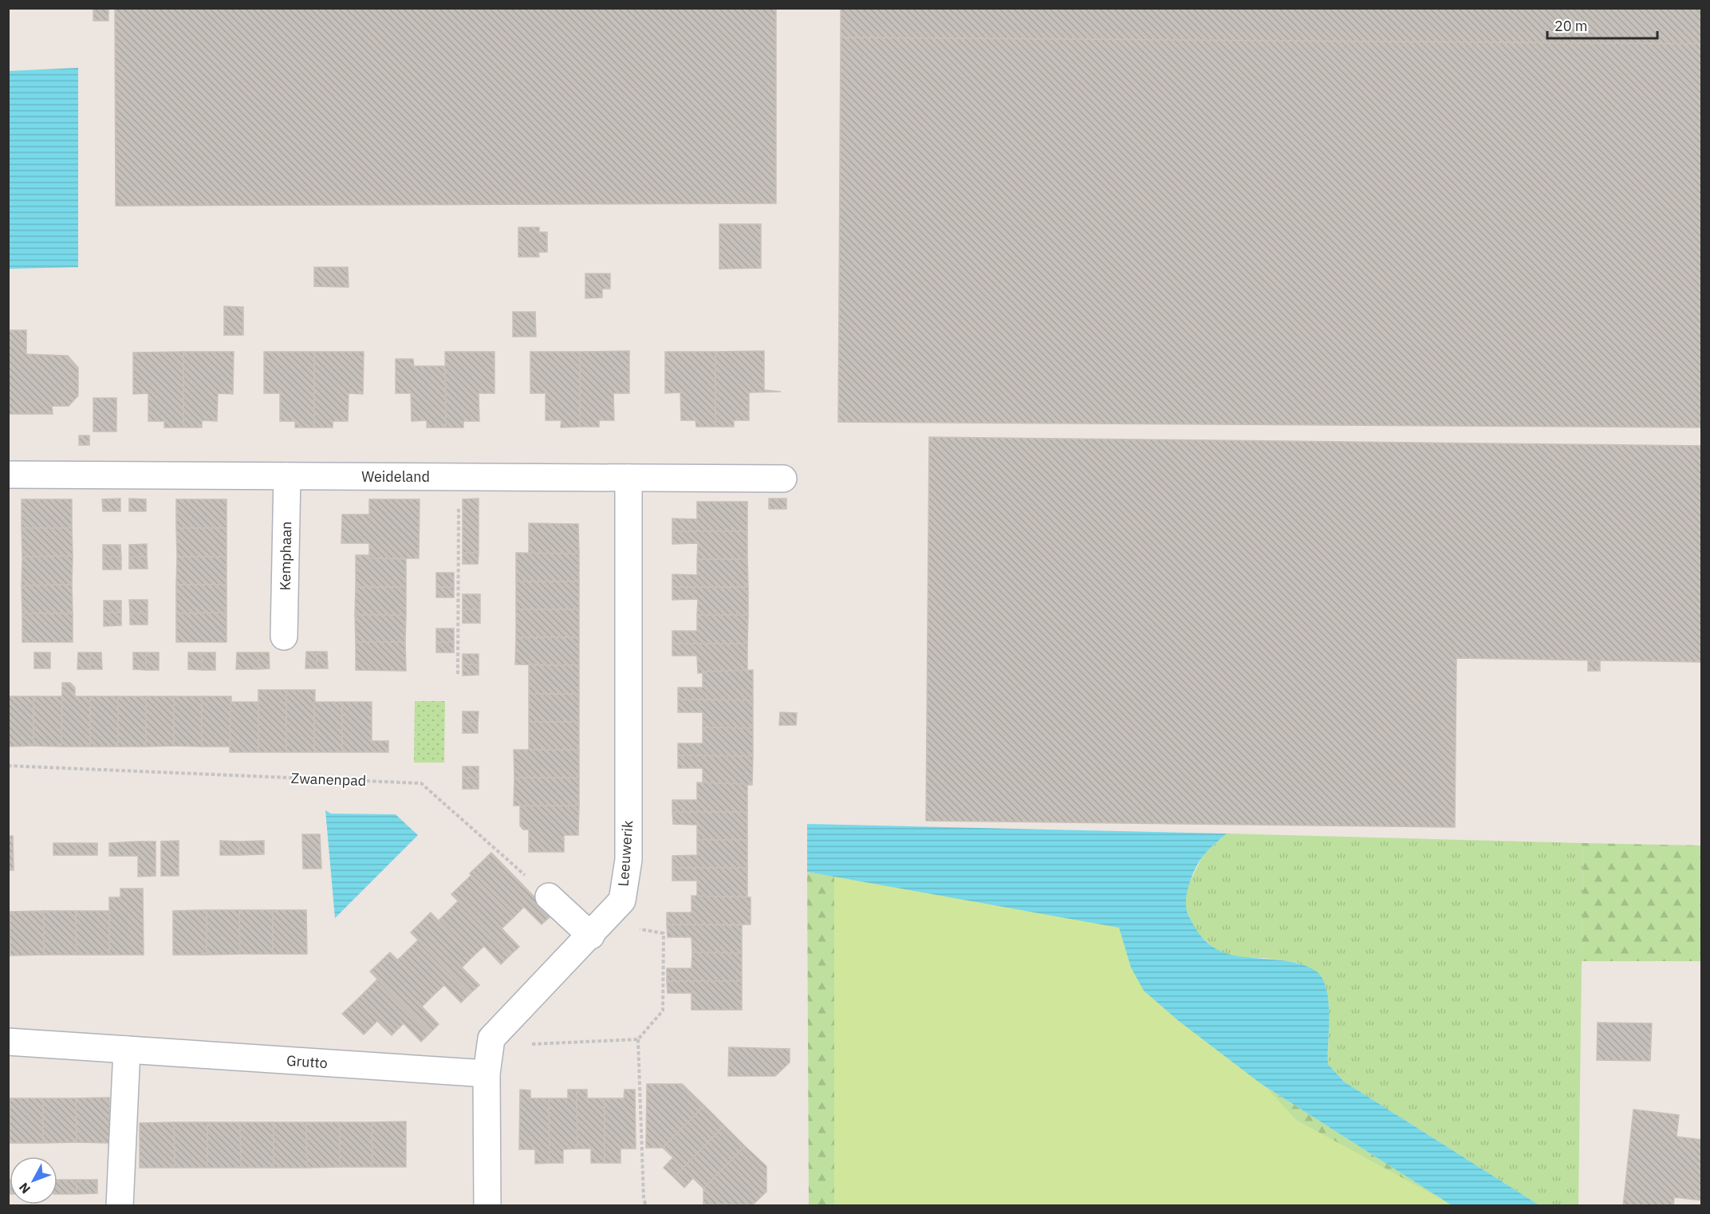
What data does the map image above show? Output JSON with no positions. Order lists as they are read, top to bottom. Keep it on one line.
{"streets":{"street":["Weideland","Kemphaan","Leeuwerik","Grutto"],"path":["Zwanenpad"]},"crossings":[["Weideland","Kemphaan"],["Weideland","Leeuwerik"],["Leeuwerik","Grutto"]],"scale_bar":"20 m","north":"bottom left"}
